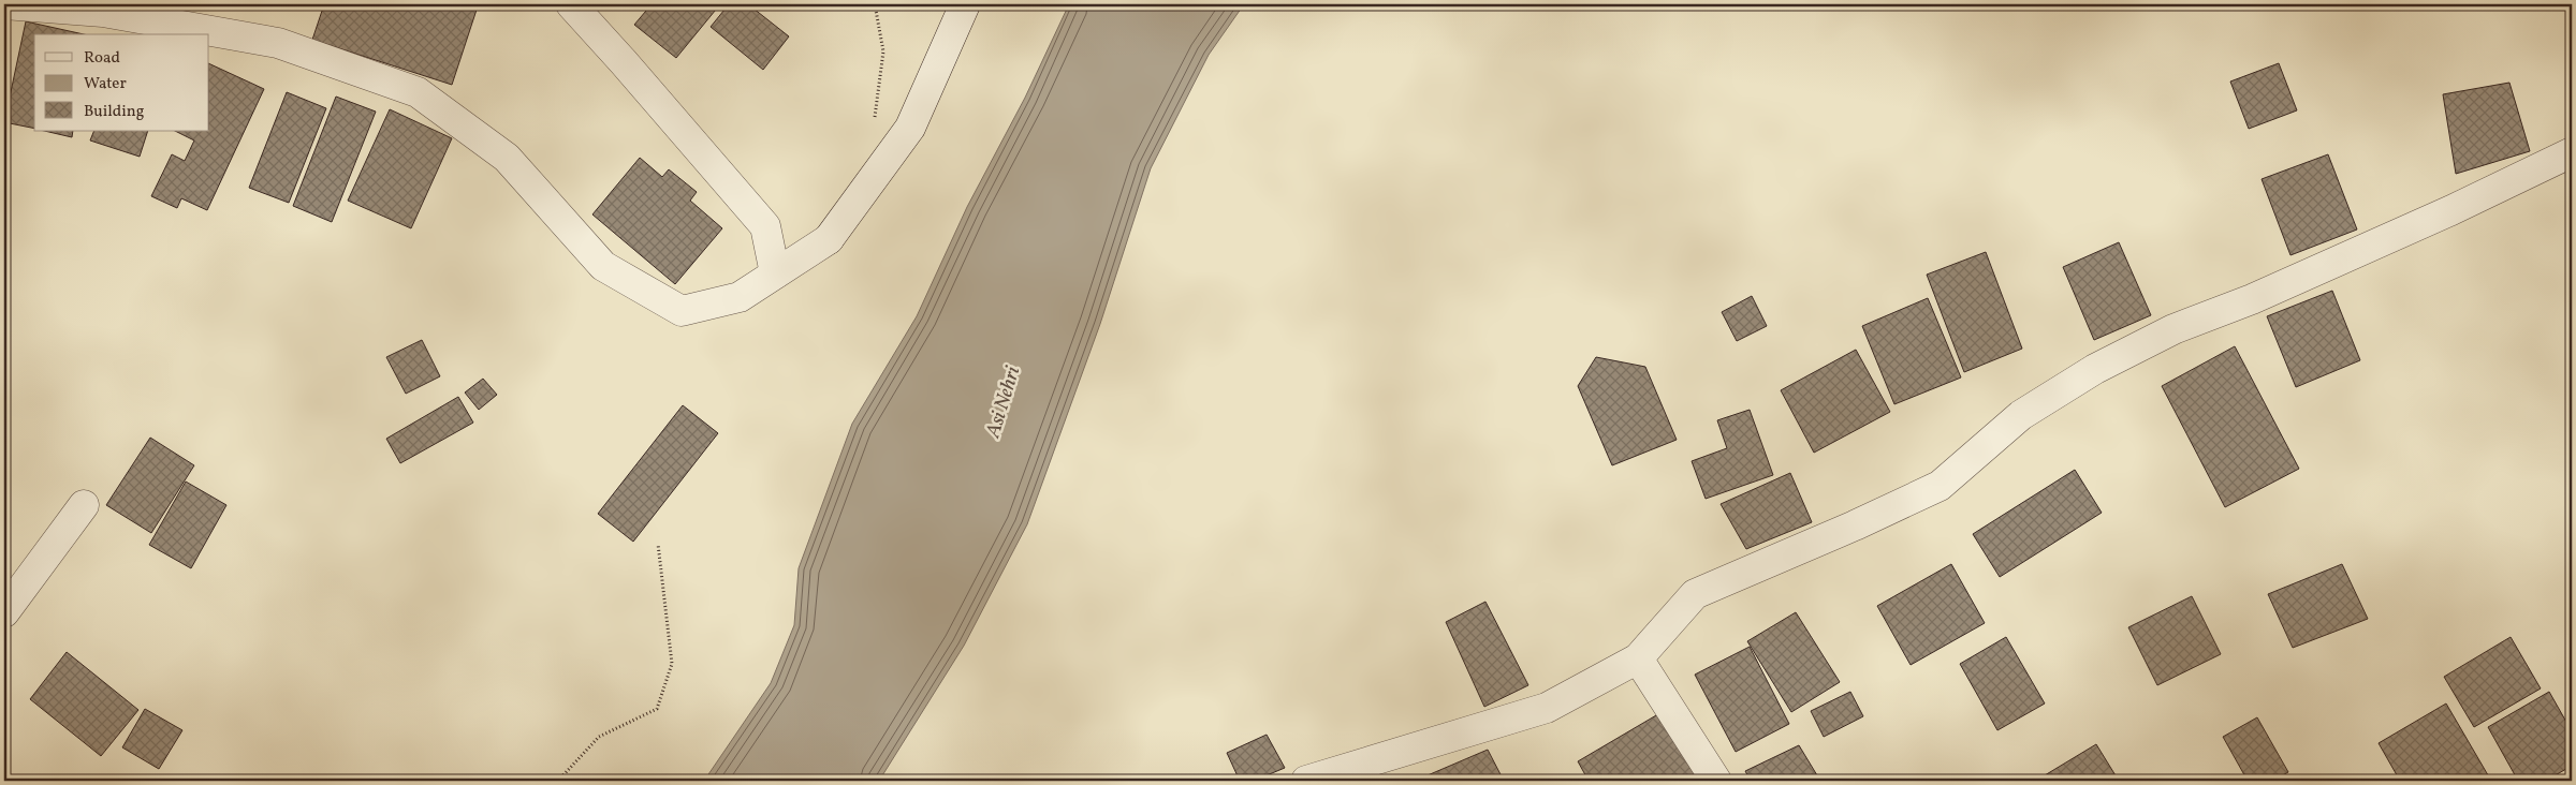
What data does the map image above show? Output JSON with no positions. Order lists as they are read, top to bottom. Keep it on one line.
{"water":["Asi Nehri"],"legend":["Road","Water","Building"]}
